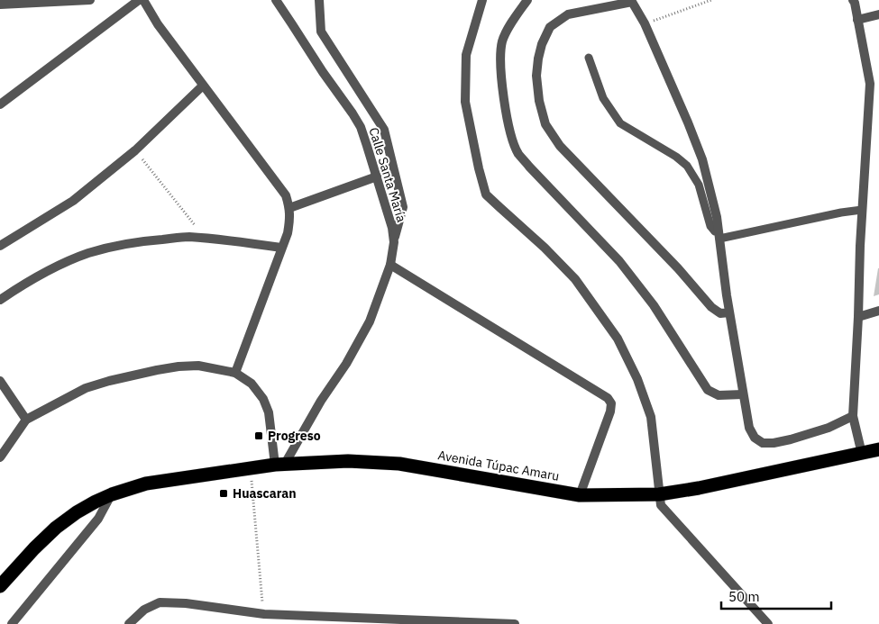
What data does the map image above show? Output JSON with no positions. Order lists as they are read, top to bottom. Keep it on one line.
{"streets":{"highway":["Avenida Túpac Amaru"],"street":["Calle Santa María"]},"crossings":[["Calle Santa María","Avenida Túpac Amaru"]],"places":{"transit":["Progreso","Huascaran"]},"scale_bar":"50 m"}
